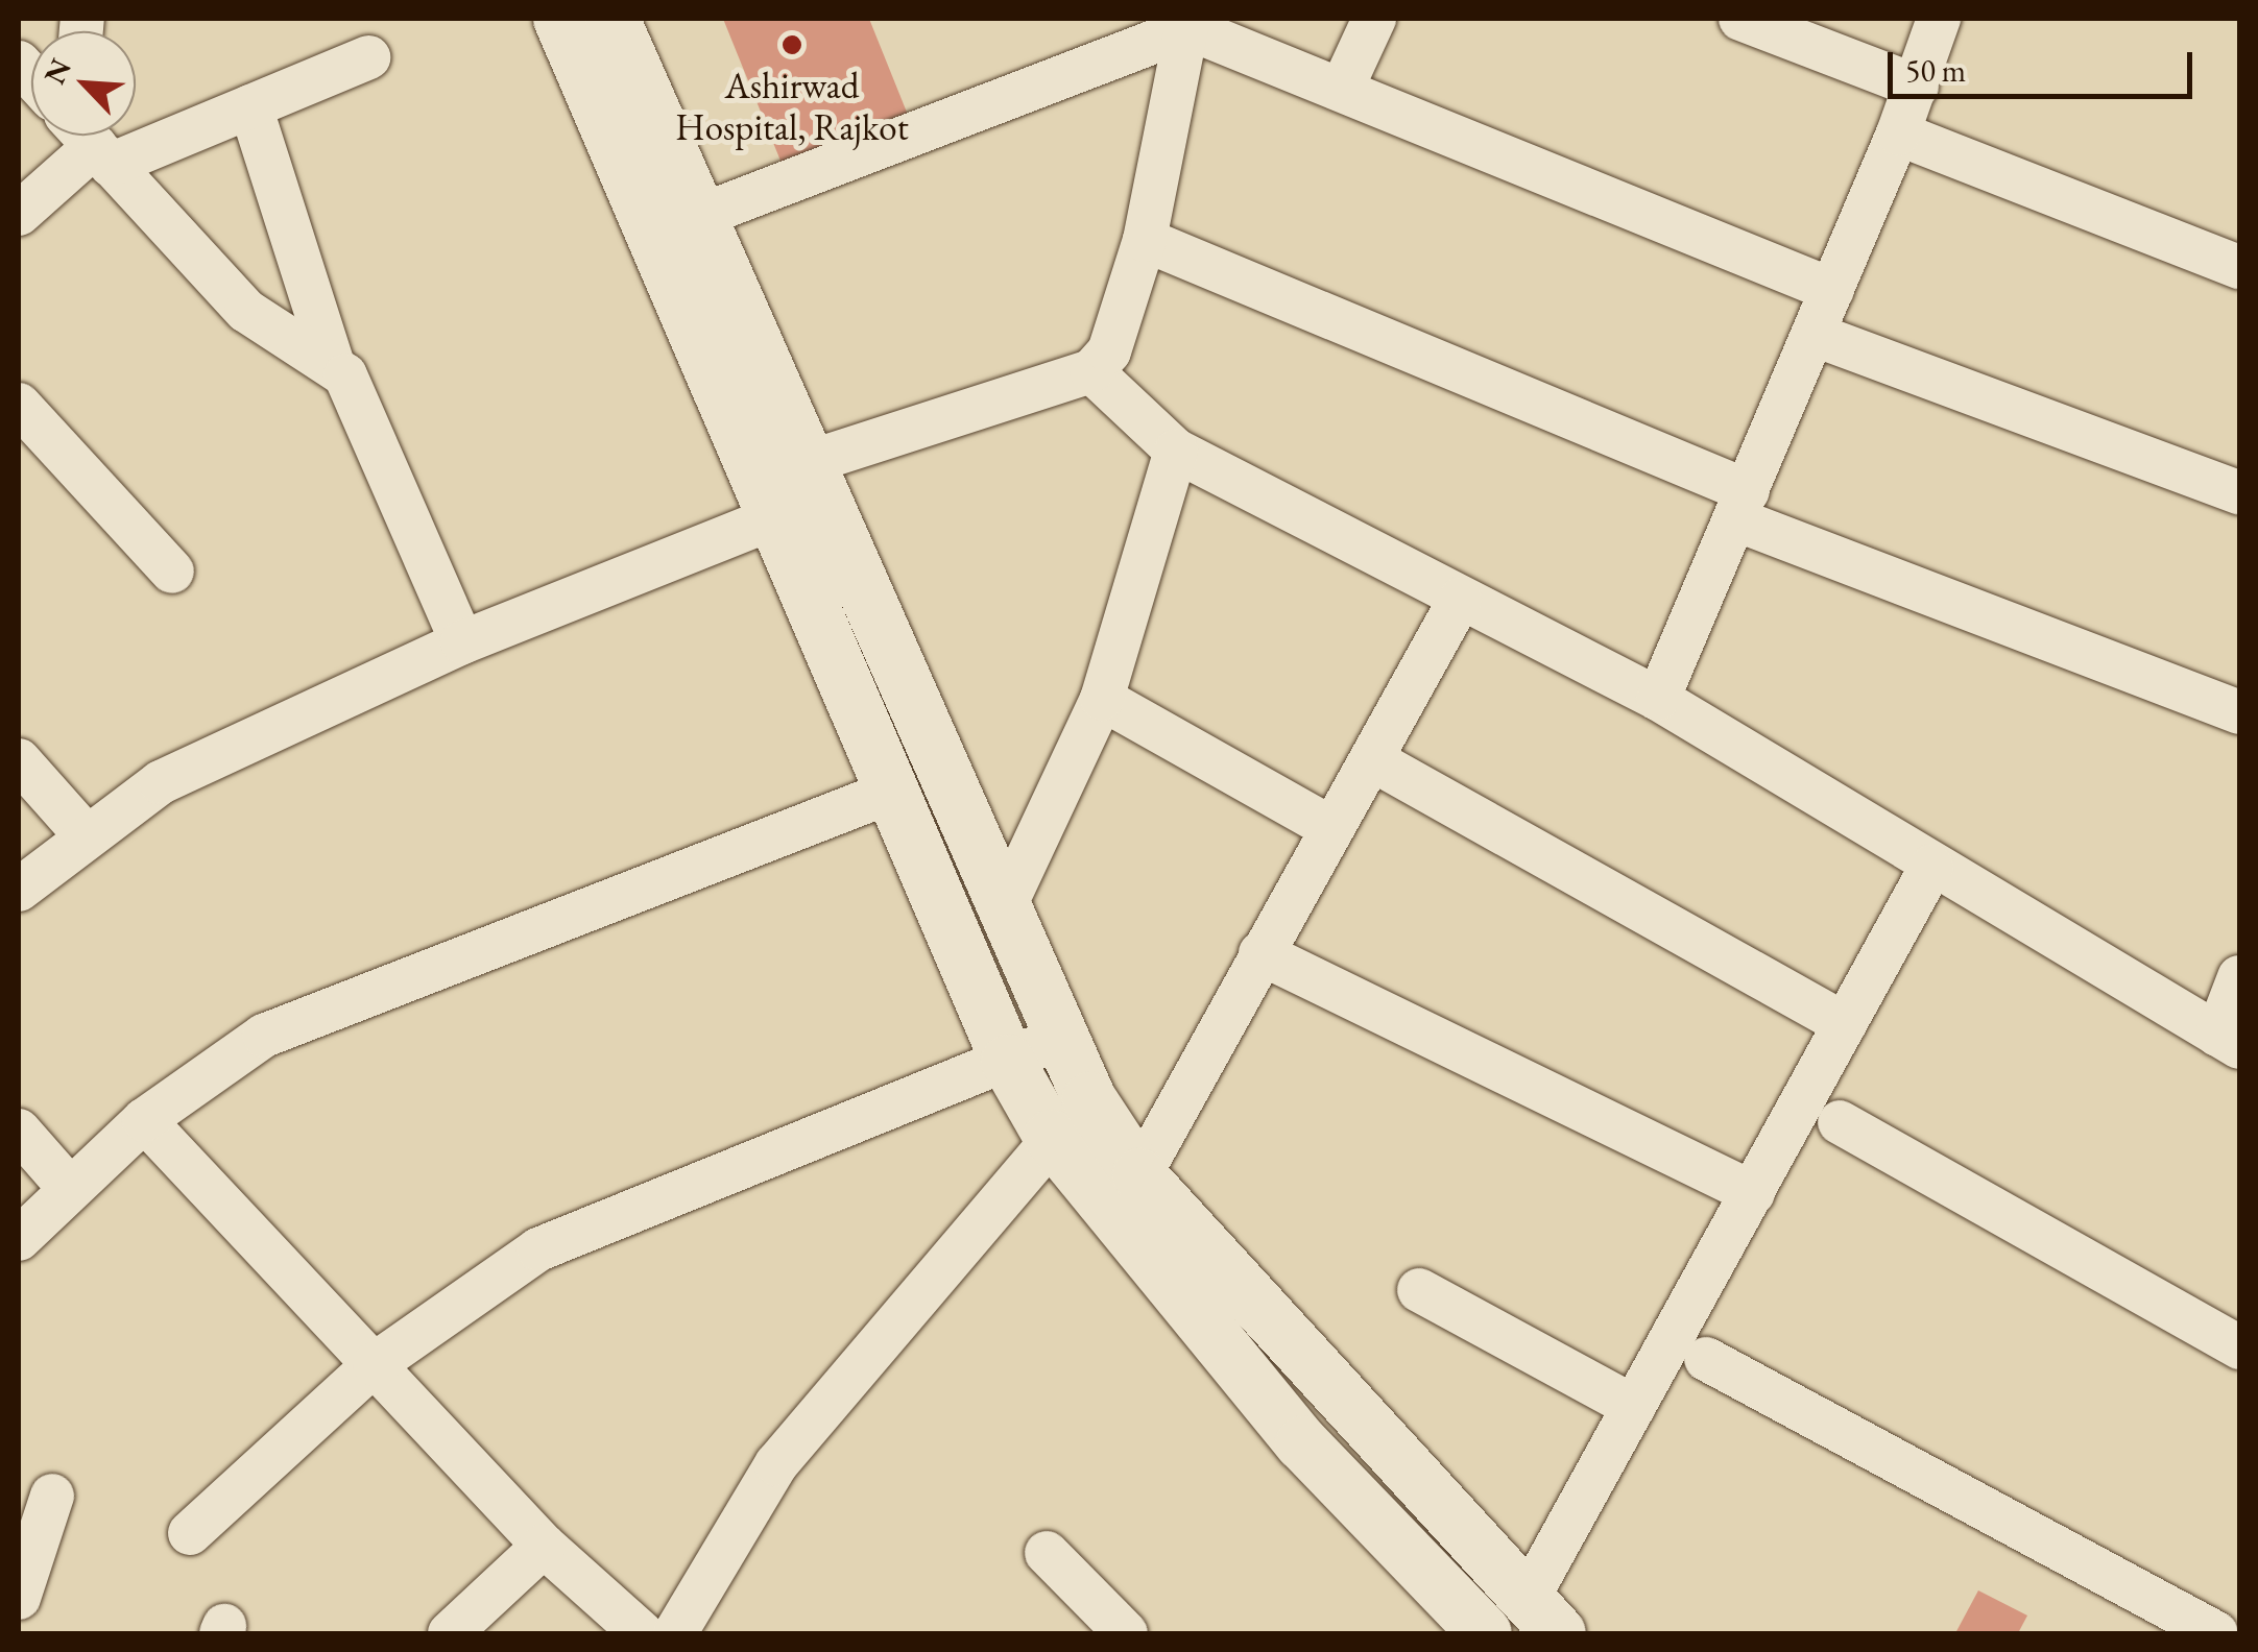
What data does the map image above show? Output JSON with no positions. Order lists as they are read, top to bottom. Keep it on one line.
{"places":["Ashirwad Hospital, Rajkot"],"scale_bar":"50 m","north":"top left"}
